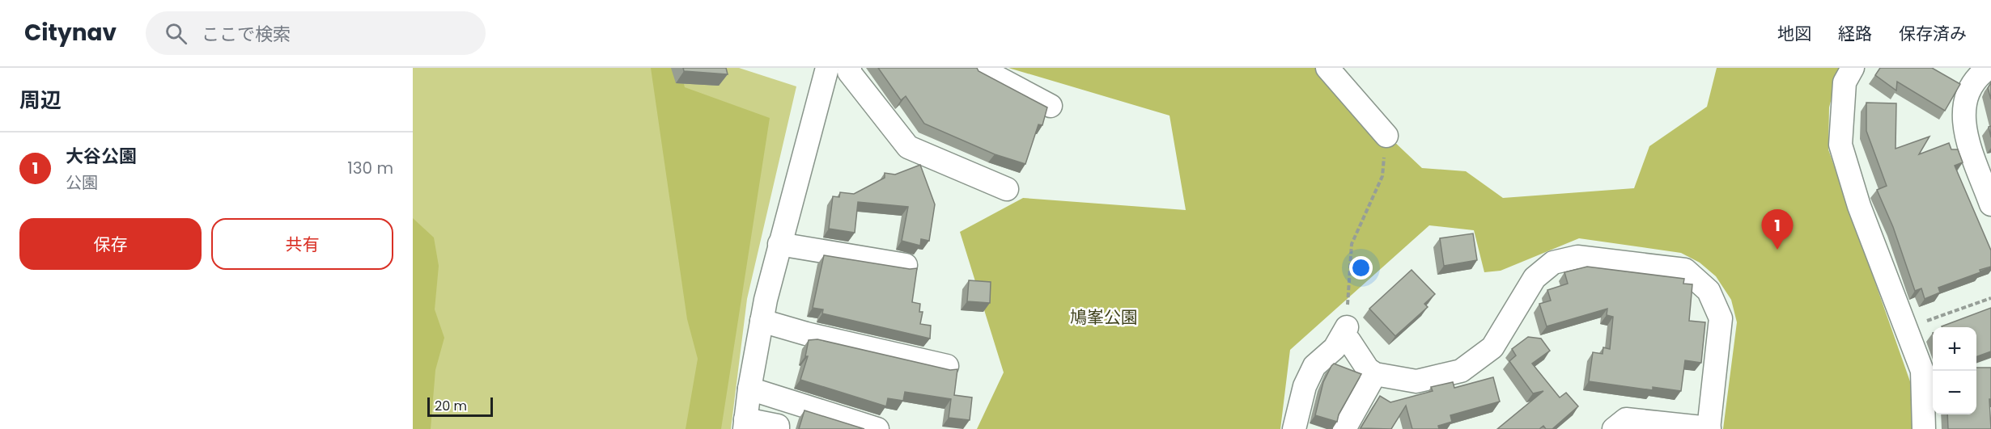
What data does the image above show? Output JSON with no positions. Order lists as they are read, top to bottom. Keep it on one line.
{"parks":["鳩峯公園"],"scale_bar":"20 m","page":{"header":"Citynav","search":"ここで検索","nav":["地図","経路","保存済み"],"heading":"周辺","list":[{"mark":"1","name":"大谷公園","note":"公園","value":"130 m"}],"buttons":["保存","共有"],"pins":"1","map_buttons":["+","−"],"scale":"20 m"}}
